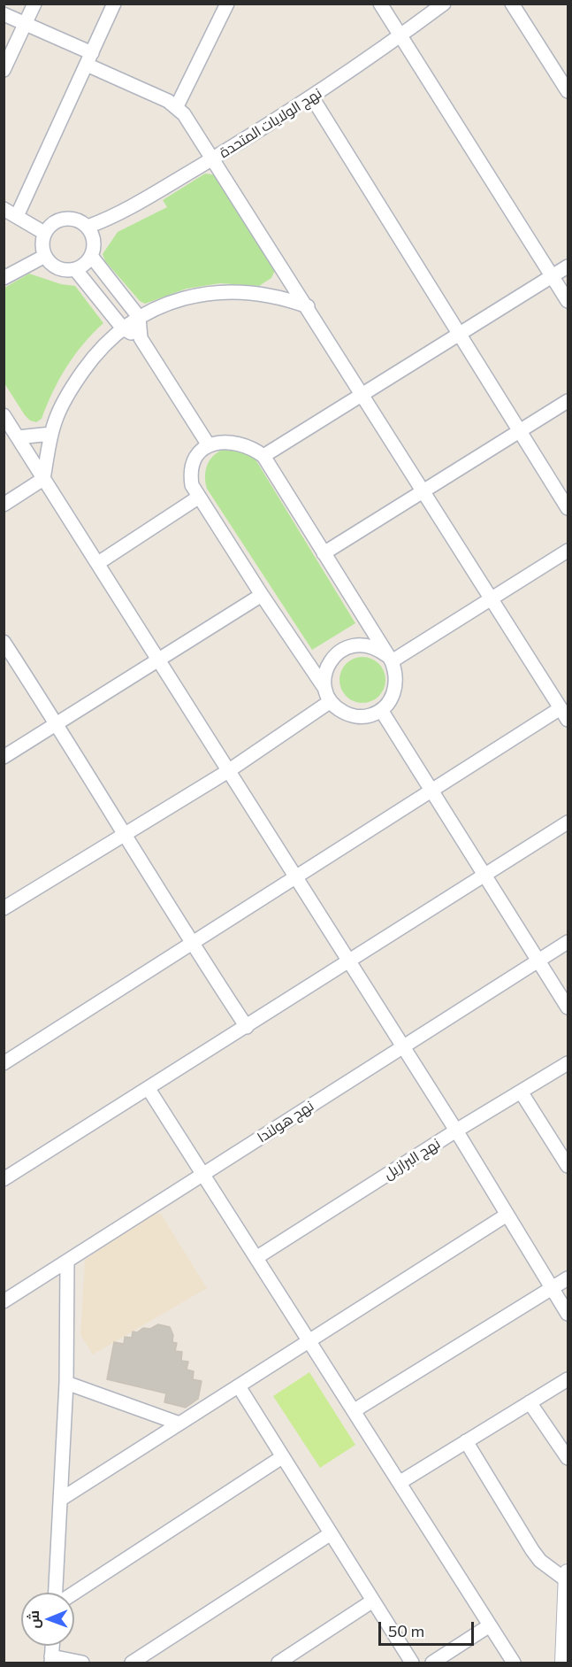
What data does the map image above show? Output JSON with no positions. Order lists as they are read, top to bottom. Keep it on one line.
{"streets":{"street":["نهج الولايات المتحدة","نهج هولندا","نهج البرازيل"]},"scale_bar":"50 m","north":"left"}
